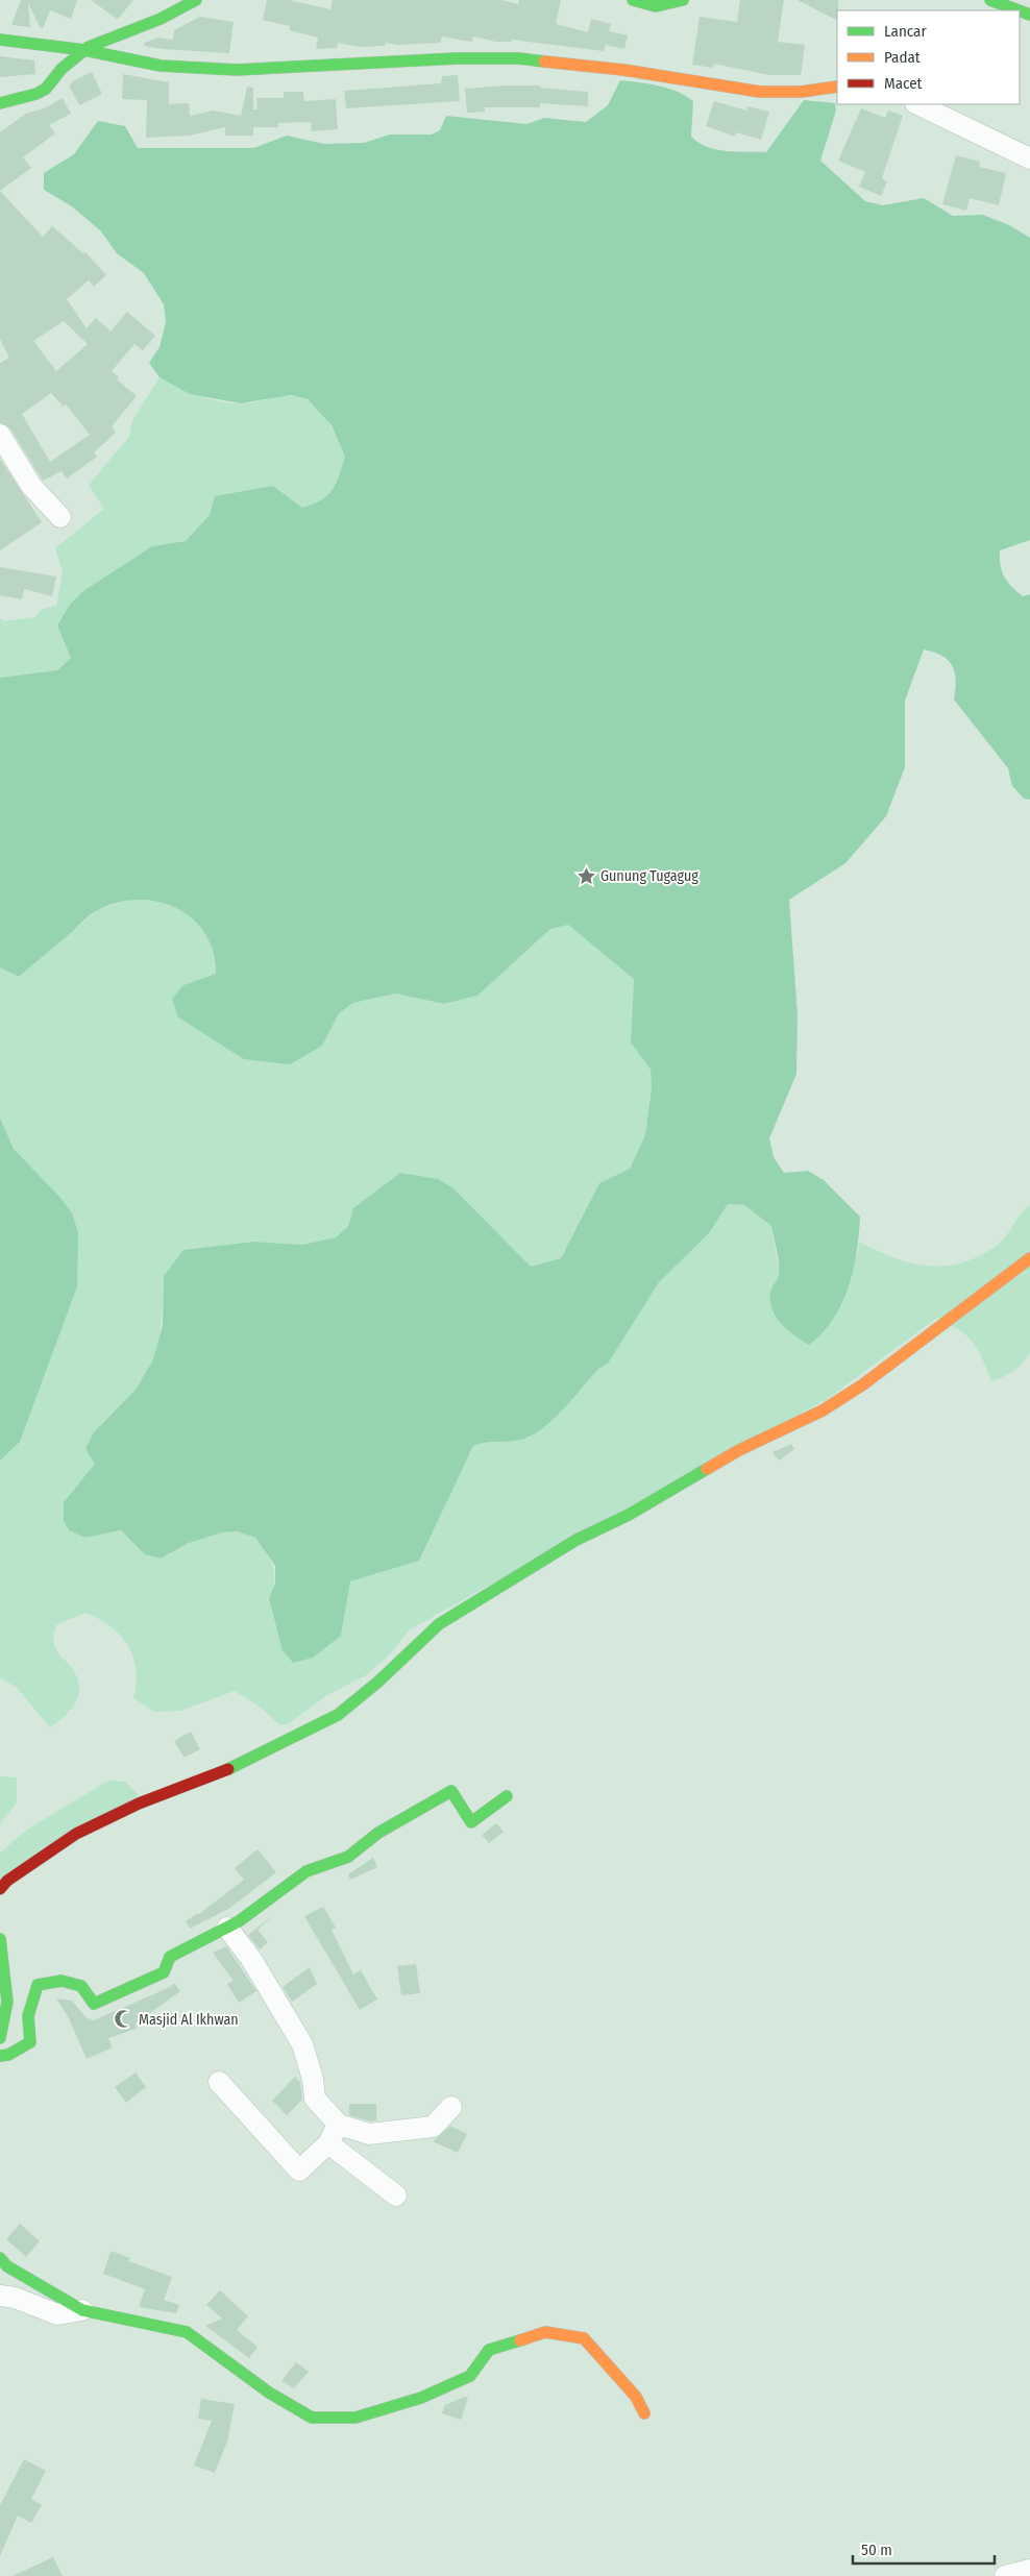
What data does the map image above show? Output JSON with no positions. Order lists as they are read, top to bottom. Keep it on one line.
{"places":{"place":["Gunung Tugagug"],"mosque":["Masjid Al Ikhwan"]},"legend":["Lancar","Padat","Macet"],"scale_bar":"50 m"}
